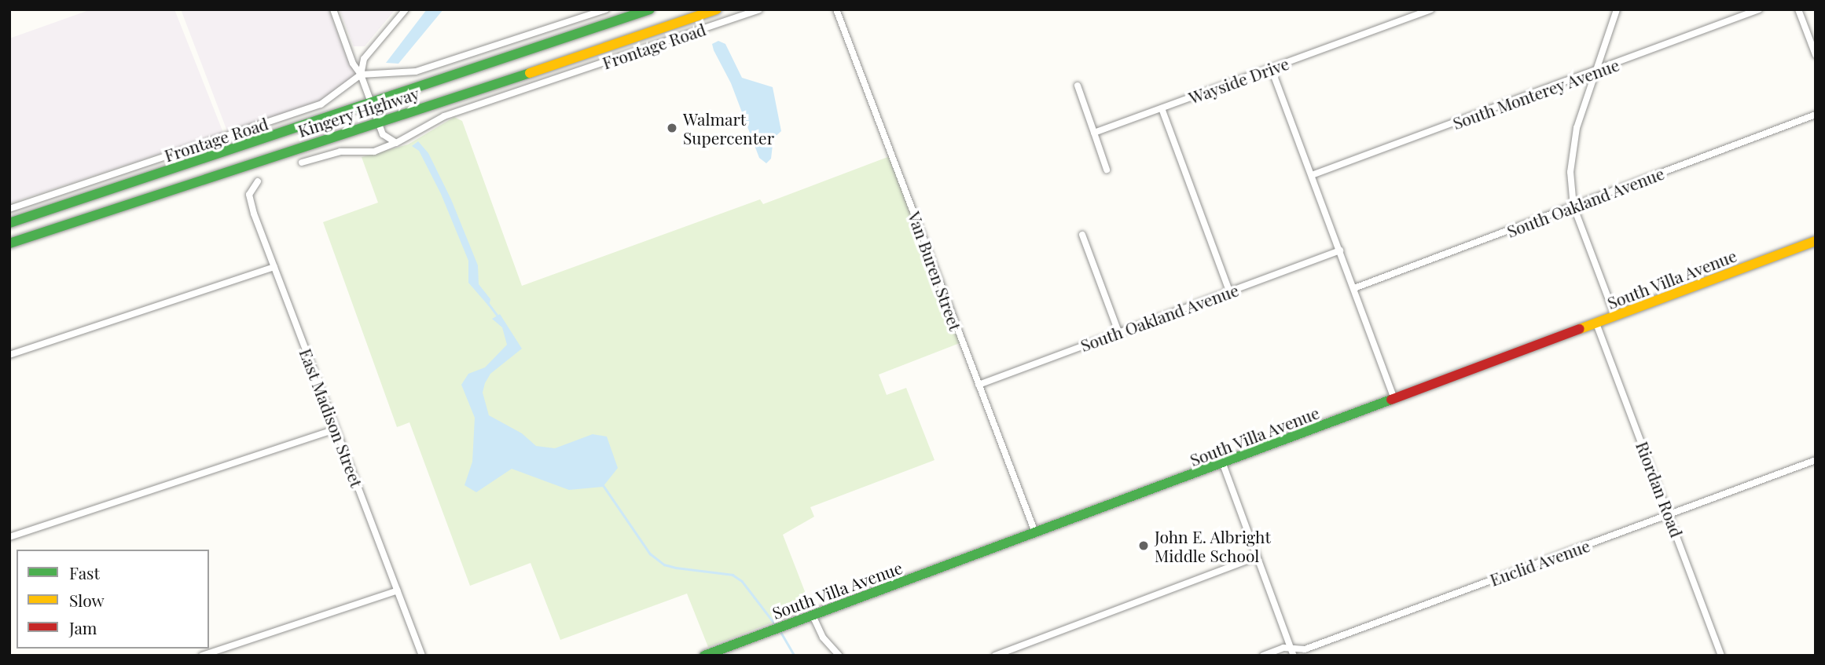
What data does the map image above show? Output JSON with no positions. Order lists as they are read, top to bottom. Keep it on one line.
{"streets":{"main road":["Kingery Highway","South Villa Avenue"],"street":["Frontage Road","Wayside Drive","South Monterey Avenue","South Oakland Avenue","Van Buren Street","East Madison Street","Riordan Road","Euclid Avenue"]},"crossings":[["South Oakland Avenue","Van Buren Street"],["Van Buren Street","South Villa Avenue"],["South Villa Avenue","Riordan Road"],["Riordan Road","Euclid Avenue"]],"places":["Walmart Supercenter","John E. Albright Middle School"],"legend":["Fast","Slow","Jam"]}
